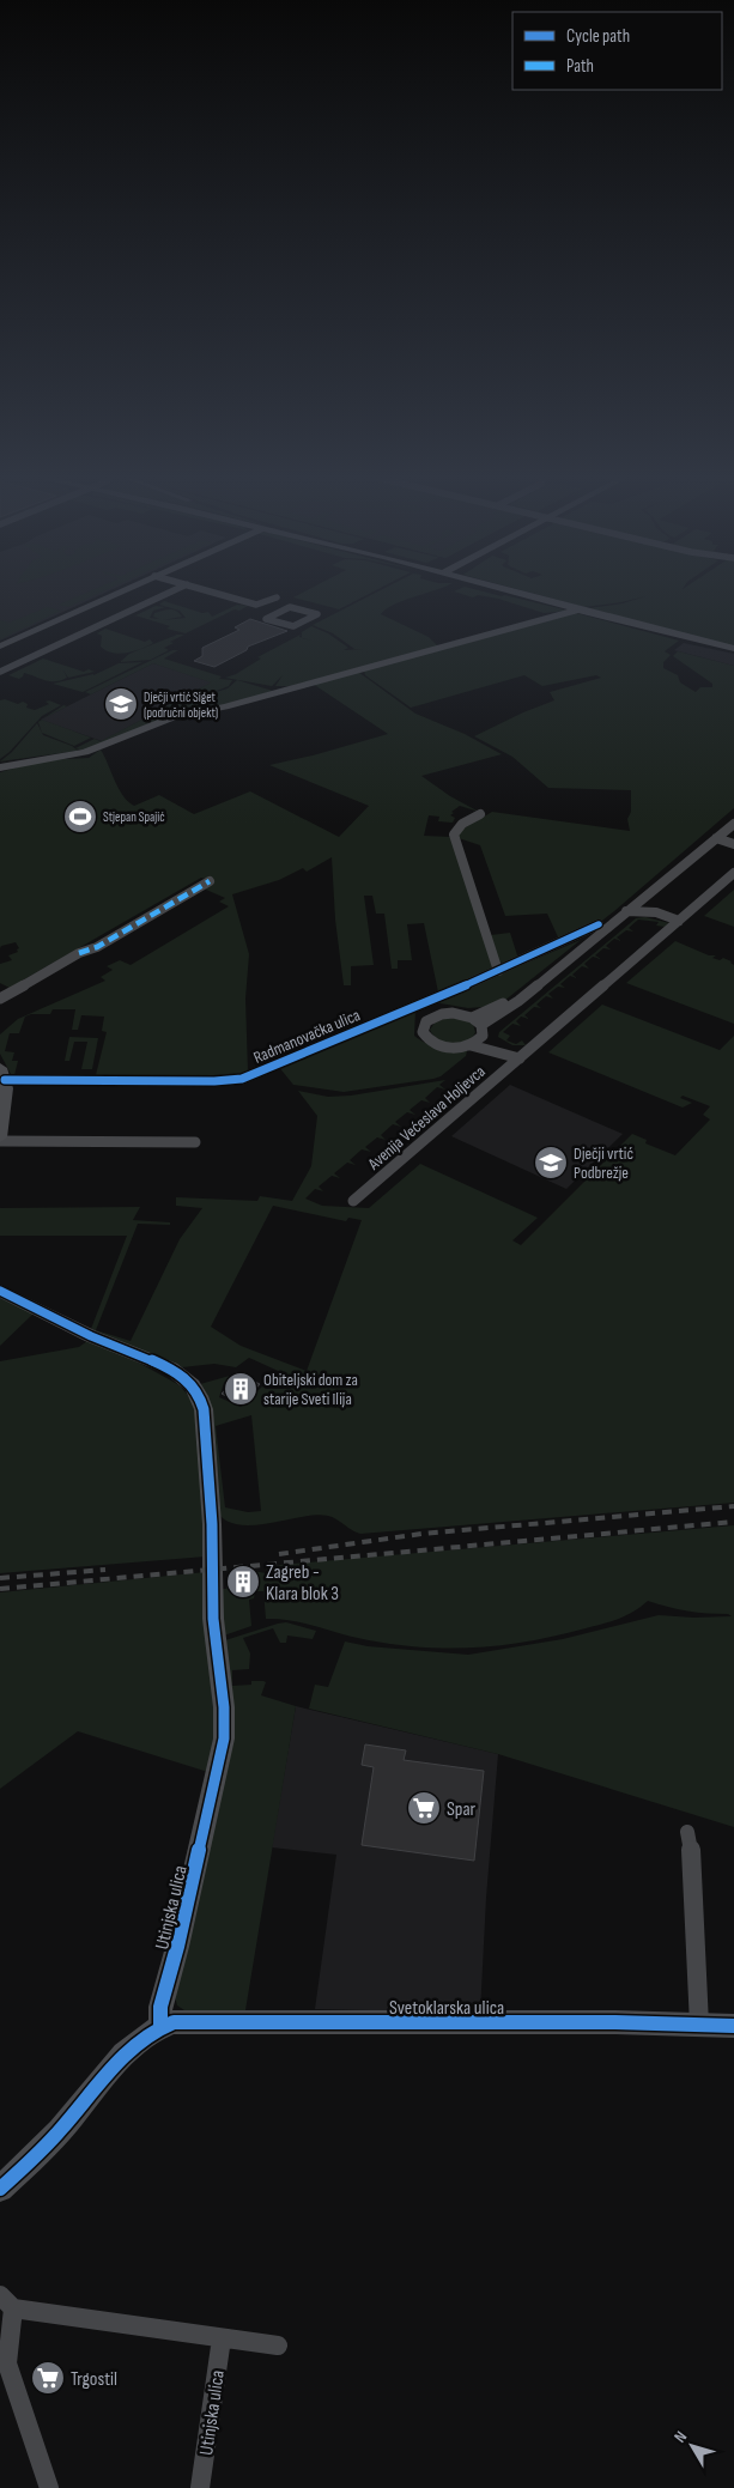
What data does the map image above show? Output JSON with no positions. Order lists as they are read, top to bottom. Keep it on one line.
{"streets":{"street":["Radmanovačka ulica","Avenija Većeslava Holjevca","Utinjska ulica","Svetoklarska ulica"]},"crossings":[["Utinjska ulica","Svetoklarska ulica"]],"places":{"school or university":["Dječji vrtić Siget (područni objekt)","Dječji vrtić Podbrežje"],"sports":["Stjepan Spajić"],"building":["Obiteljski dom za starije Sveti Ilija","Zagreb - Klara blok 3"],"supermarket":["Spar","Trgostil"]},"legend":["Cycle path","Path"],"north":"top left"}
